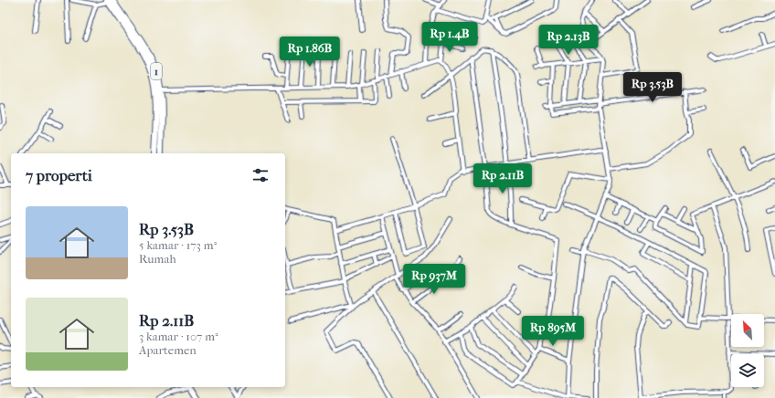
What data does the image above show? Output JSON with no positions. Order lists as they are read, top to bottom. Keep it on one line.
{"streets":{"highway":["1"]},"north":"top left","page":{"price":["Rp 1.4B","Rp 2.13B","Rp 1.86B","Rp 3.53B","Rp 2.11B","Rp 937M","Rp 895M"],"heading":"7 properti","list":[{"name":"Rp 3.53B","note":"5 kamar · 173 m² · Rumah"},{"name":"Rp 2.11B","note":"3 kamar · 107 m² · Apartemen"}]}}
